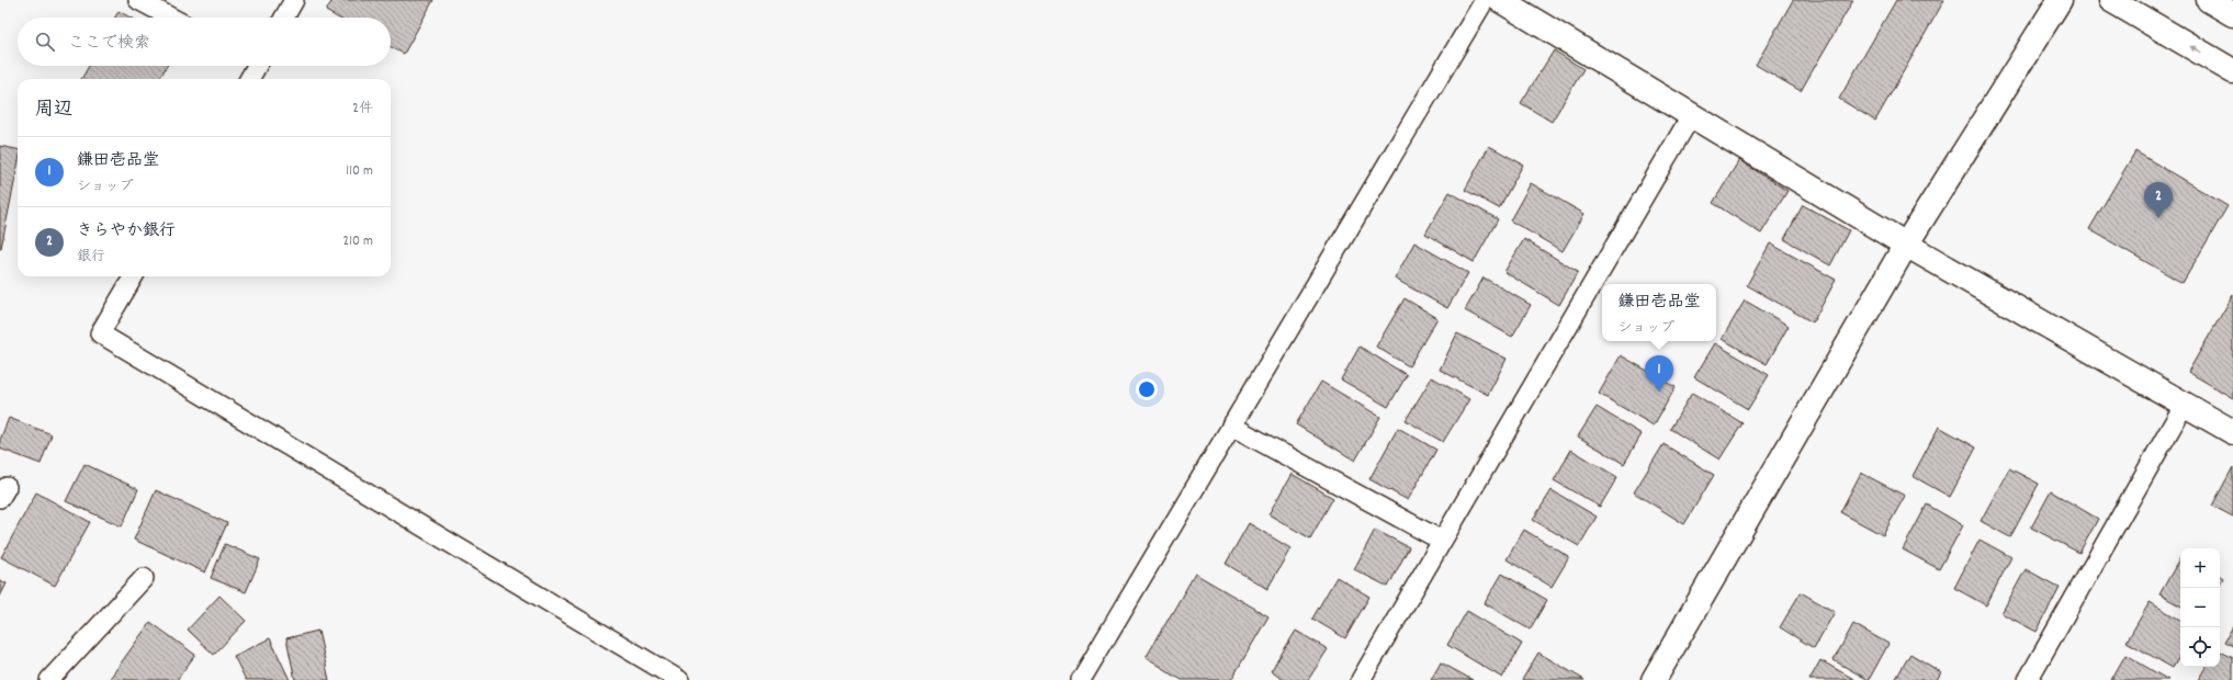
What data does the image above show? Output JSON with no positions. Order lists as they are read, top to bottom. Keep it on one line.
{"page":{"search":"ここで検索","heading":["周辺","2件"],"list":[{"mark":"1","name":"鎌田壱品堂","note":"ショップ","value":"110 m"},{"mark":"2","name":"きらやか銀行","note":"銀行","value":"210 m"}],"pins":["2","1"],"popup":["鎌田壱品堂","ショップ"],"map_buttons":["+","−"]}}
